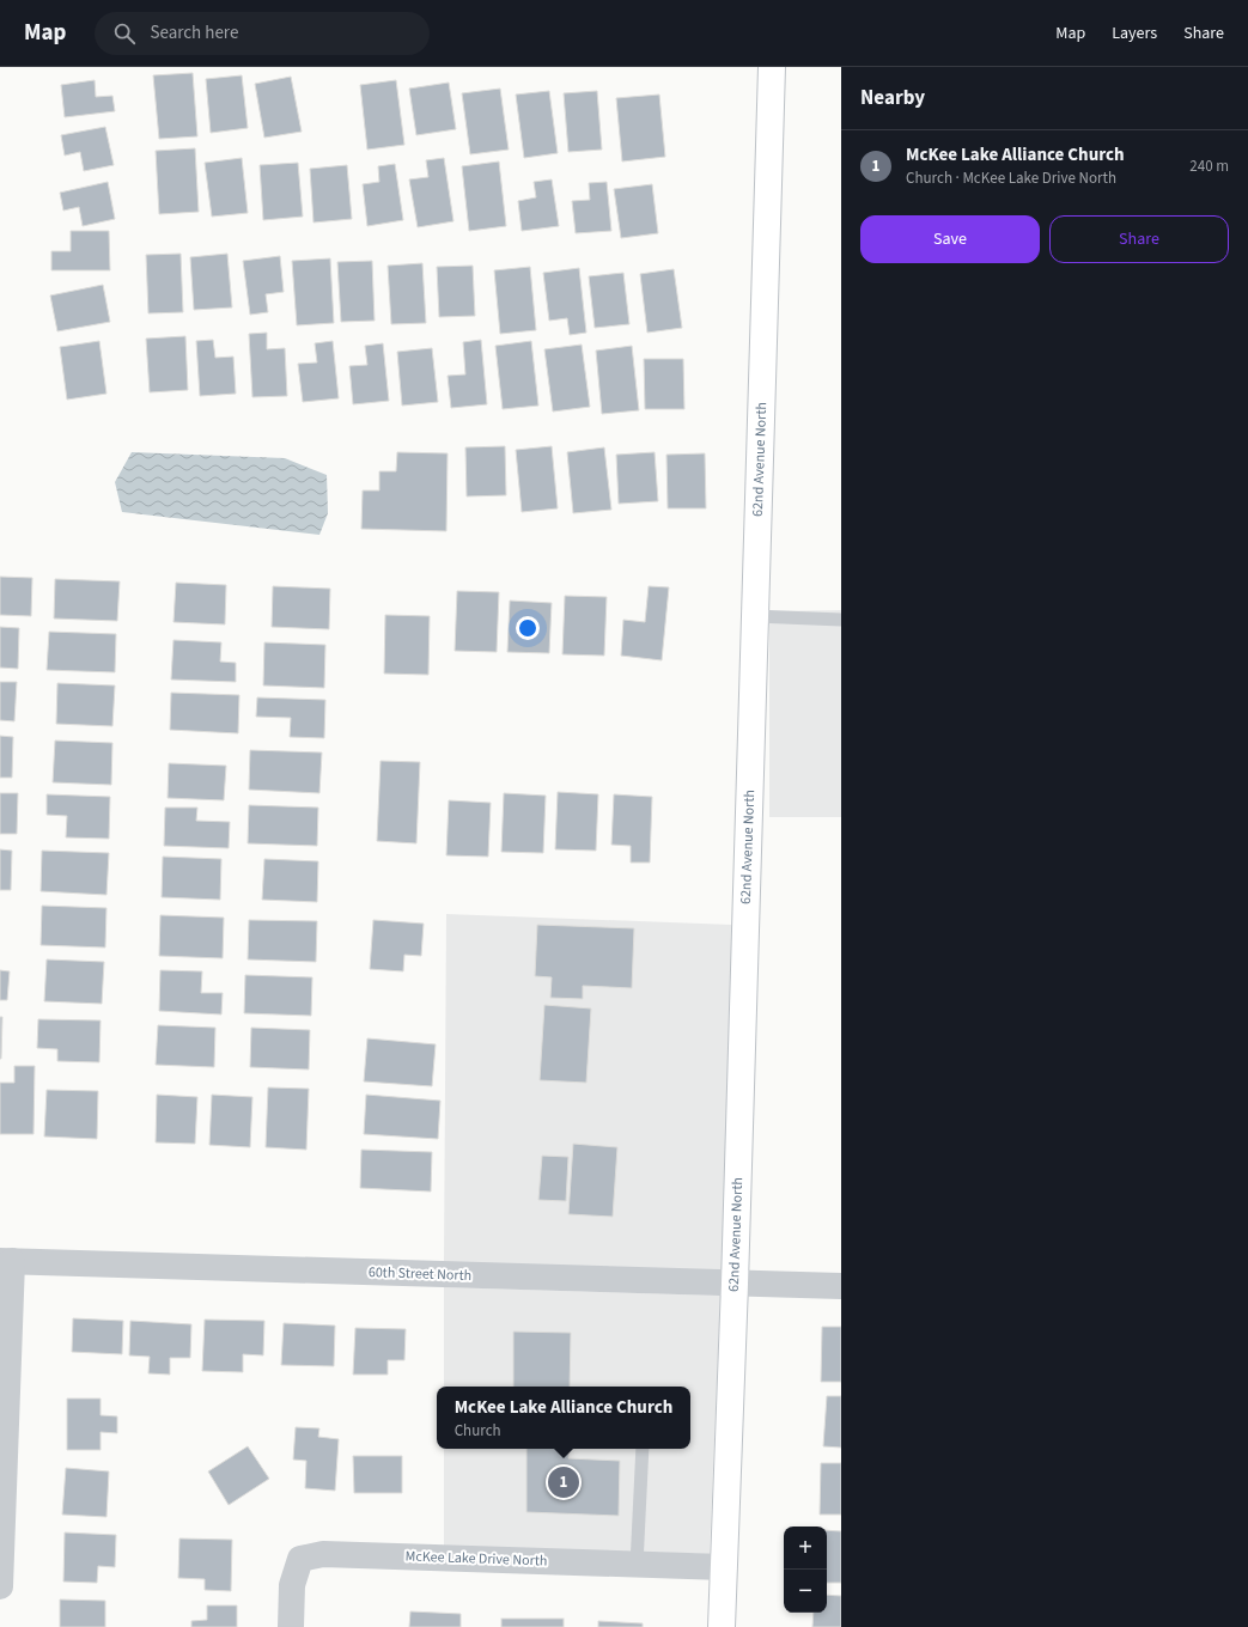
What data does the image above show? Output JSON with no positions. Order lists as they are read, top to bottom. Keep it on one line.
{"streets":{"street":["62nd Avenue North","60th Street North","McKee Lake Drive North"]},"crossings":[["62nd Avenue North","60th Street North"],["62nd Avenue North","McKee Lake Drive North"]],"page":{"header":"Map","search":"Search here","nav":["Map","Layers","Share"],"heading":"Nearby","list":[{"mark":"1","name":"McKee Lake Alliance Church","note":"Church · McKee Lake Drive North","value":"240 m"}],"buttons":["Save","Share"],"popup":["McKee Lake Alliance Church","Church"],"pins":"1","map_buttons":["+","−"]}}
